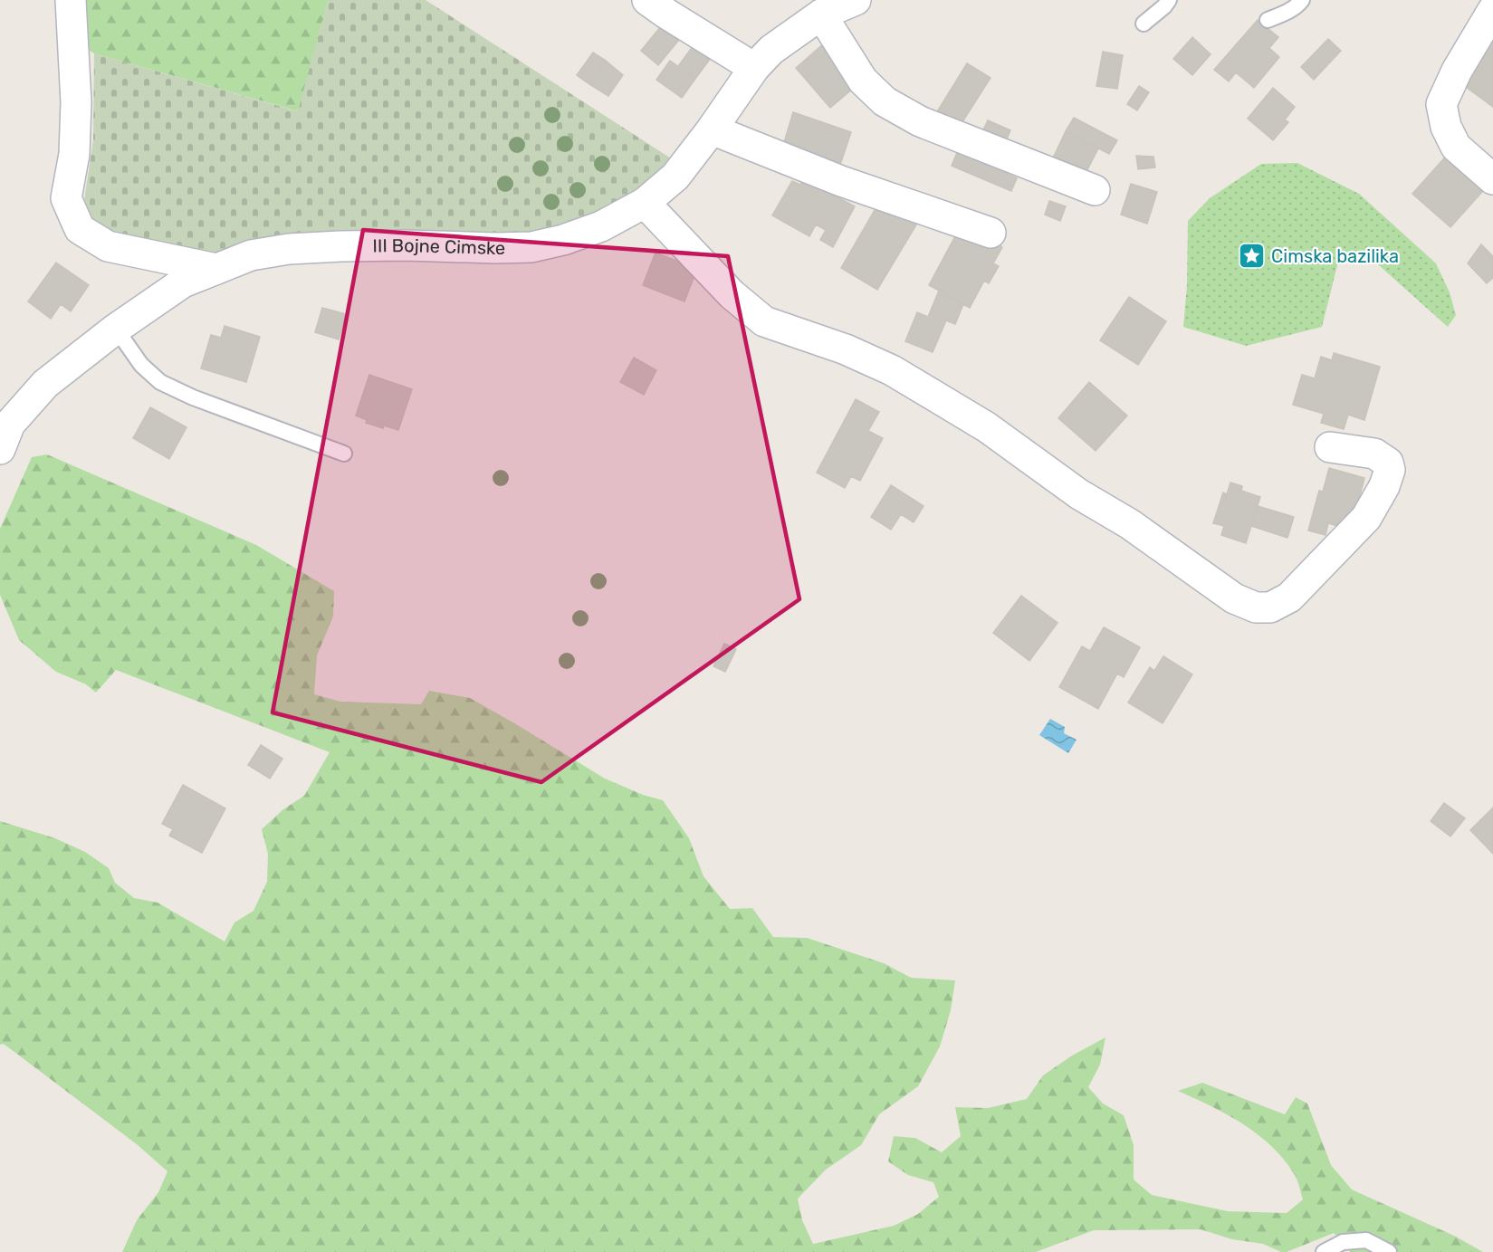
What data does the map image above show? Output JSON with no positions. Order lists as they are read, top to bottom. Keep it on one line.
{"streets":{"street":["III Bojne Cimske"]},"places":{"place":["Cimska bazilika"]}}
